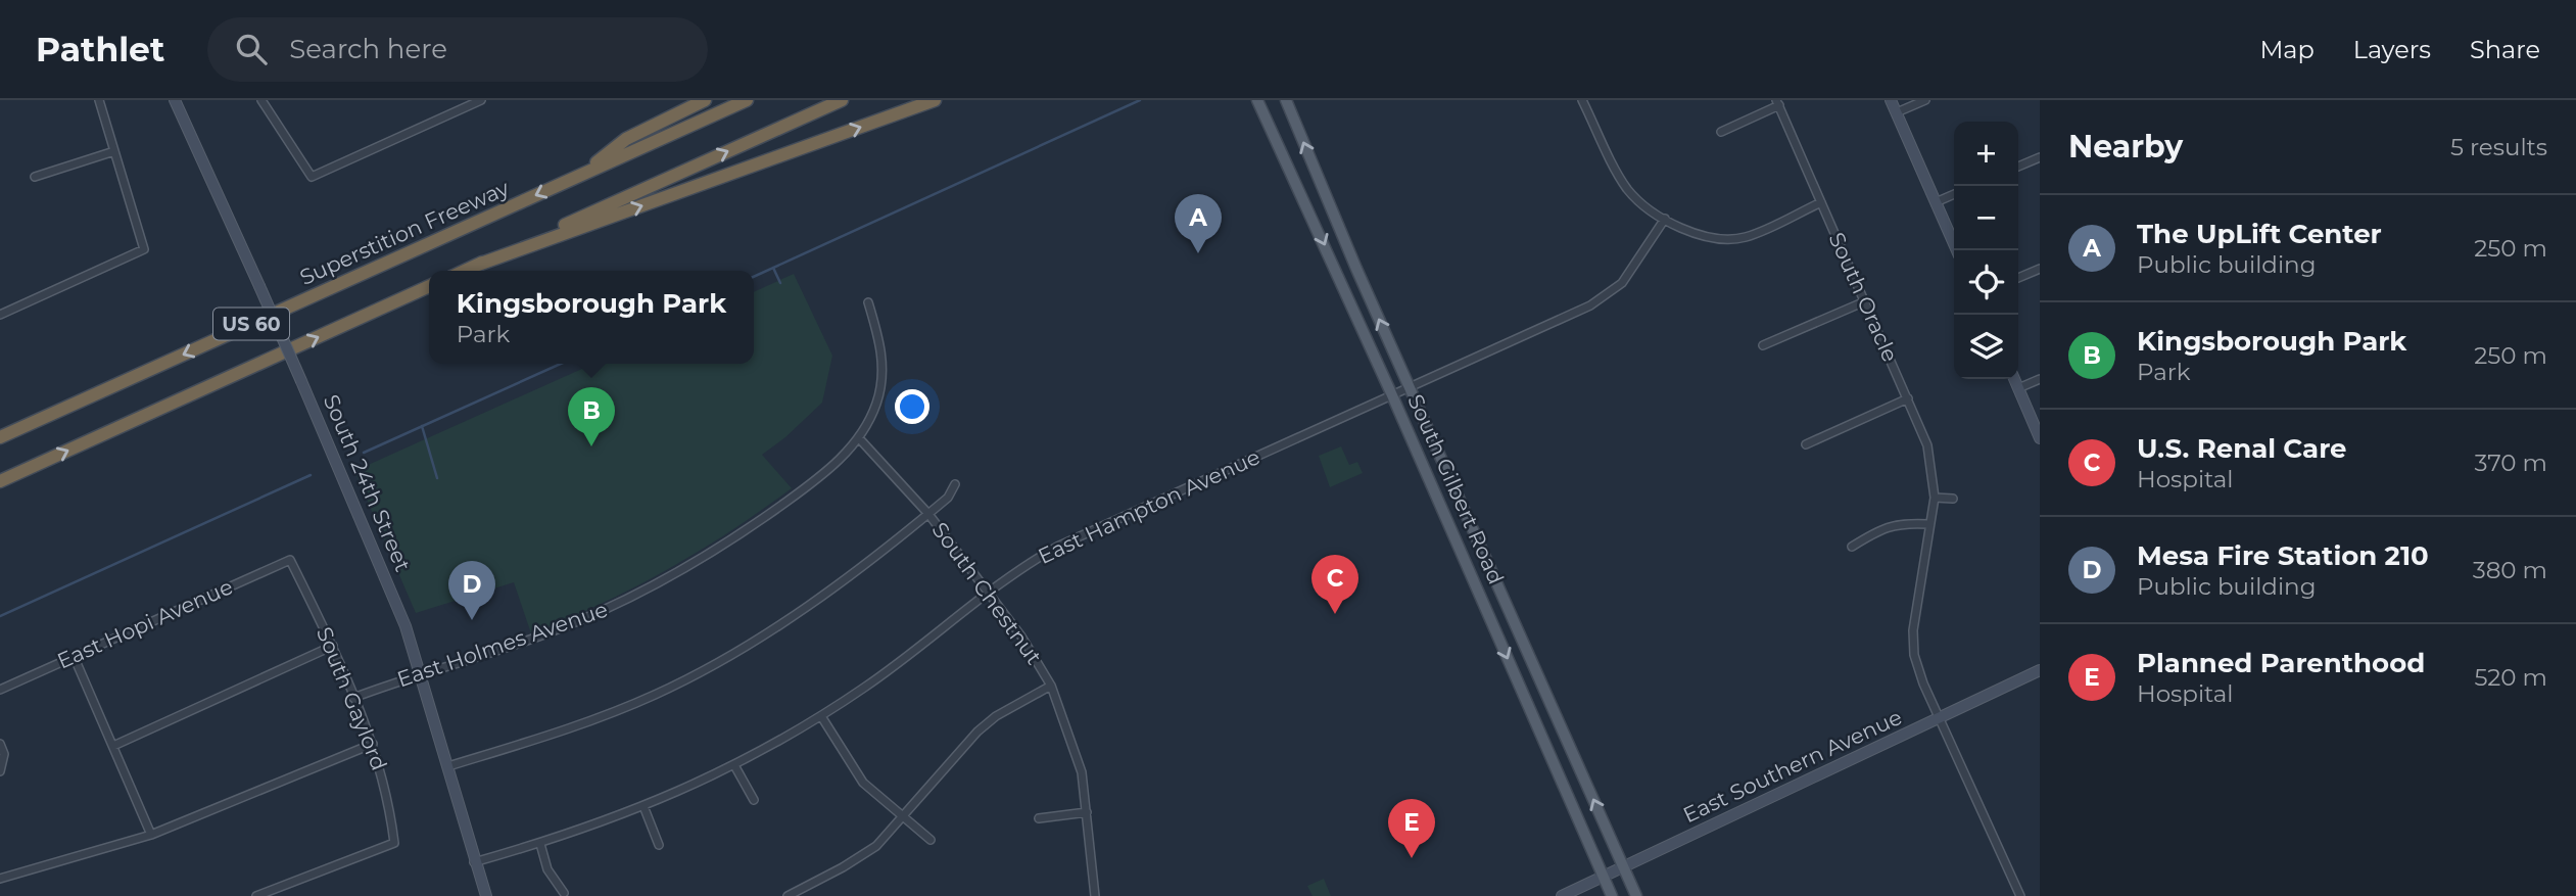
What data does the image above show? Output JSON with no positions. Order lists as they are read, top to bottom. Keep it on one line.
{"streets":{"highway":["Superstition Freeway","US 60"],"main road":["South Gilbert Road"],"street":["South Oracle","South 24th Street","East Hampton Avenue","South Chestnut","East Hopi Avenue","East Holmes Avenue","South Gaylord","East Southern Avenue"]},"crossings":[["South Oracle","East Southern Avenue"],["South 24th Street","East Hampton Avenue"],["South 24th Street","East Holmes Avenue"],["South Gilbert Road","East Hampton Avenue"],["South Gilbert Road","East Southern Avenue"],["East Hampton Avenue","South Chestnut"],["South Chestnut","East Holmes Avenue"],["East Hopi Avenue","South Gaylord"],["East Holmes Avenue","South Gaylord"]],"page":{"header":"Pathlet","search":"Search here","nav":["Map","Layers","Share"],"heading":["Nearby","5 results"],"map_buttons":["+","−"],"list":[{"mark":"A","name":"The UpLift Center","note":"Public building","value":"250 m"},{"mark":"B","name":"Kingsborough Park","note":"Park","value":"250 m"},{"mark":"C","name":"U.S. Renal Care","note":"Hospital","value":"370 m"},{"mark":"D","name":"Mesa Fire Station 210","note":"Public building","value":"380 m"},{"mark":"E","name":"Planned Parenthood","note":"Hospital","value":"520 m"}],"pins":["A","B","C","D","E"],"popup":["Kingsborough Park","Park"]}}
